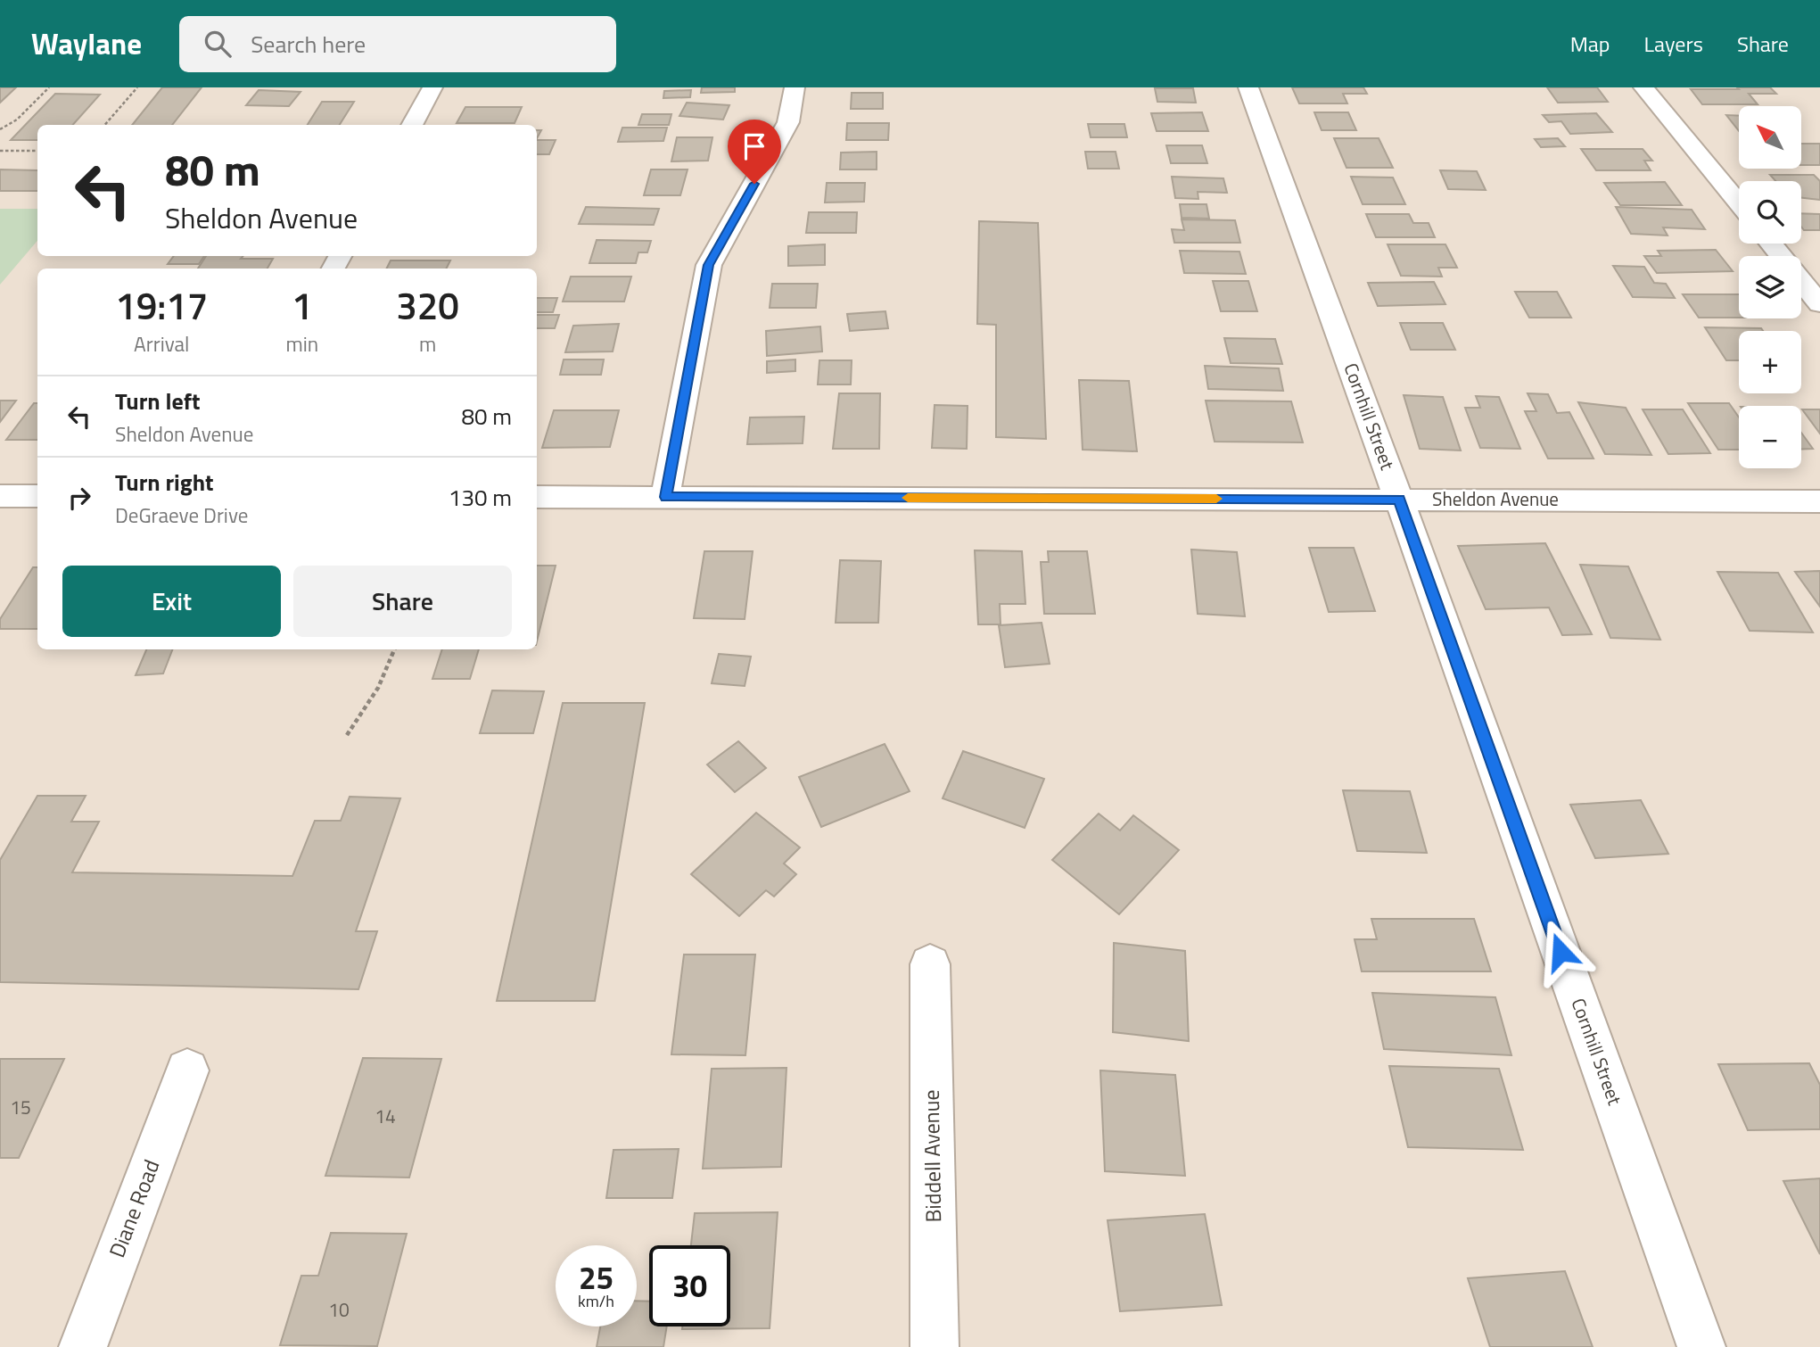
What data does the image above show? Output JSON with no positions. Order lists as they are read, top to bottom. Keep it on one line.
{"streets":{"street":["Cornhill Street","Sheldon Avenue","Biddell Avenue","Diane Road"]},"crossings":[["Cornhill Street","Sheldon Avenue"]],"house_numbers":["15","14","10"],"north":"top left","page":{"header":"Waylane","search":"Search here","nav":["Map","Layers","Share"],"map_buttons":["+","−"],"turn":["80 m","Sheldon Avenue"],"eta":["19:17","Arrival","1","min","320","m"],"list":[{"name":"Turn left","note":"Sheldon Avenue","value":"80 m"},{"name":"Turn right","note":"DeGraeve Drive","value":"130 m"}],"buttons":["Exit","Share"],"speed":"25 km/h","limit":"30"}}
